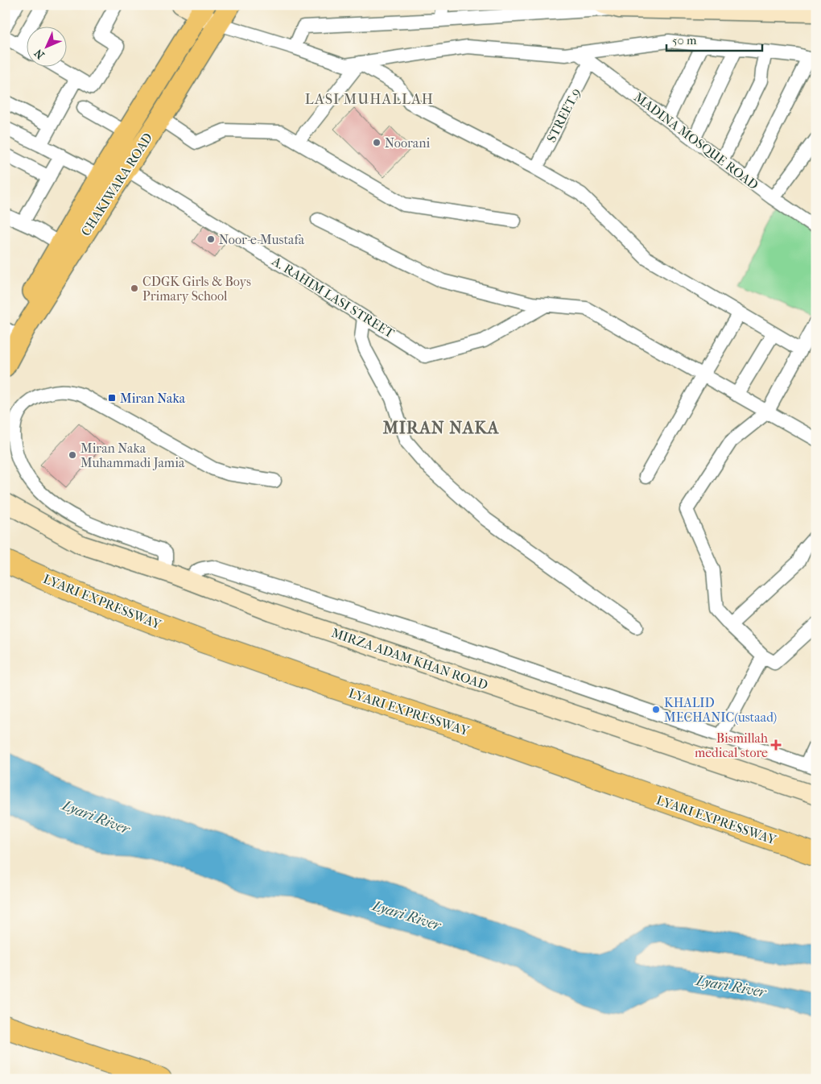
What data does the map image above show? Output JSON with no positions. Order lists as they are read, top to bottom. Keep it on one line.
{"streets":{"highway":["LYARI EXPRESSWAY"],"main road":["CHAKIWARA ROAD","MIRZA ADAM KHAN ROAD"],"street":["STREET 9","MADINA MOSQUE ROAD","A. RAHIM LASI STREET"]},"crossings":[["STREET 9","MADINA MOSQUE ROAD"],["CHAKIWARA ROAD","A. RAHIM LASI STREET"]],"districts":["LASI MUHALLAH","MIRAN NAKA"],"water":["Lyari River"],"places":{"other":["Noorani","Noor-e-Mustafa","CDGK Girls & Boys Primary School","Miran Naka Muhammadi Jamia","KHALID MECHANIC(ustaad)"],"transit":["Miran Naka"],"health":["Bismillah medical store"]},"scale_bar":"50 m","north":"bottom left"}
